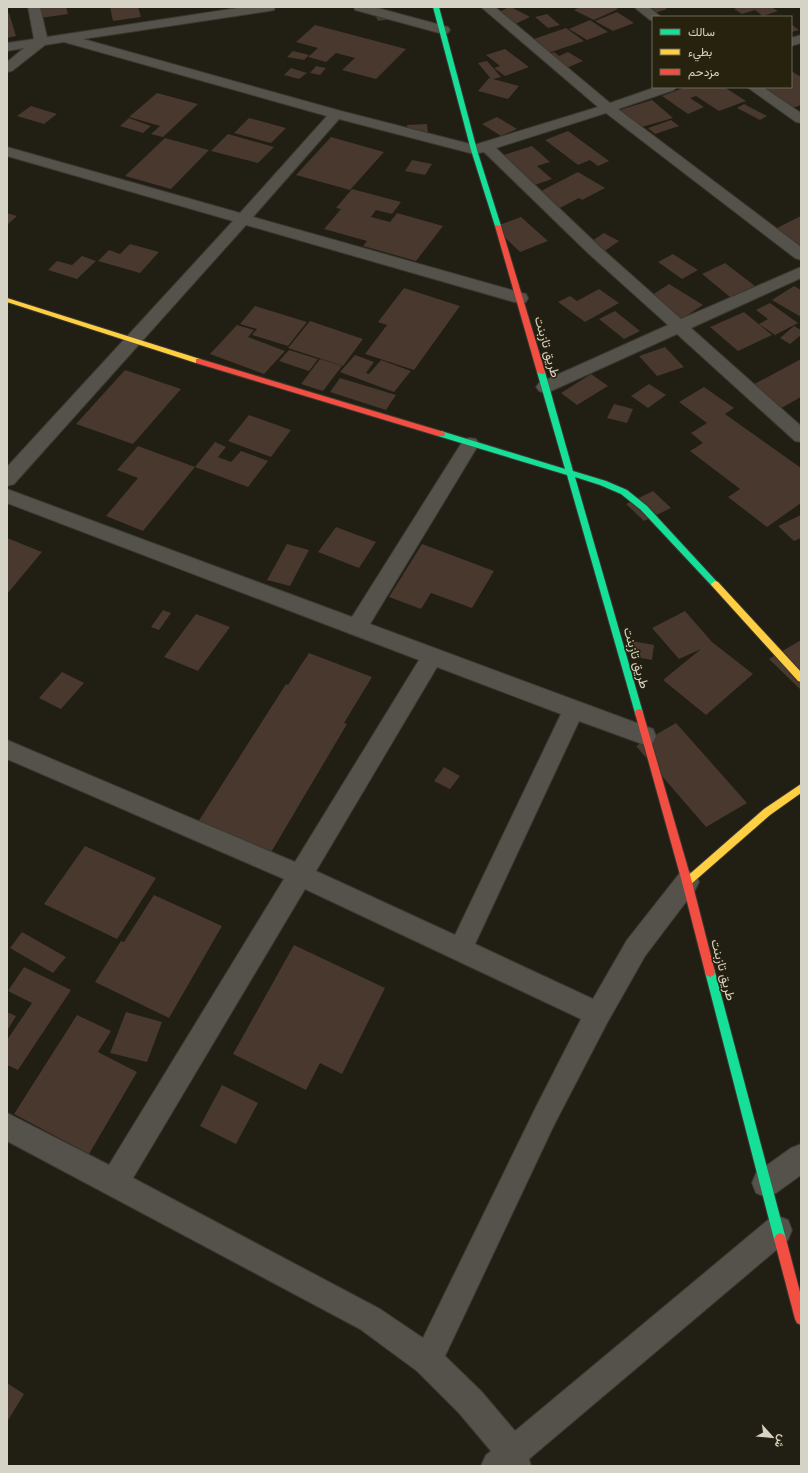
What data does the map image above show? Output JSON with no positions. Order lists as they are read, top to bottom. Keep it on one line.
{"streets":{"street":["طريق تازبنت"]},"legend":["سالك","بطيء","مزدحم"],"north":"bottom right"}
